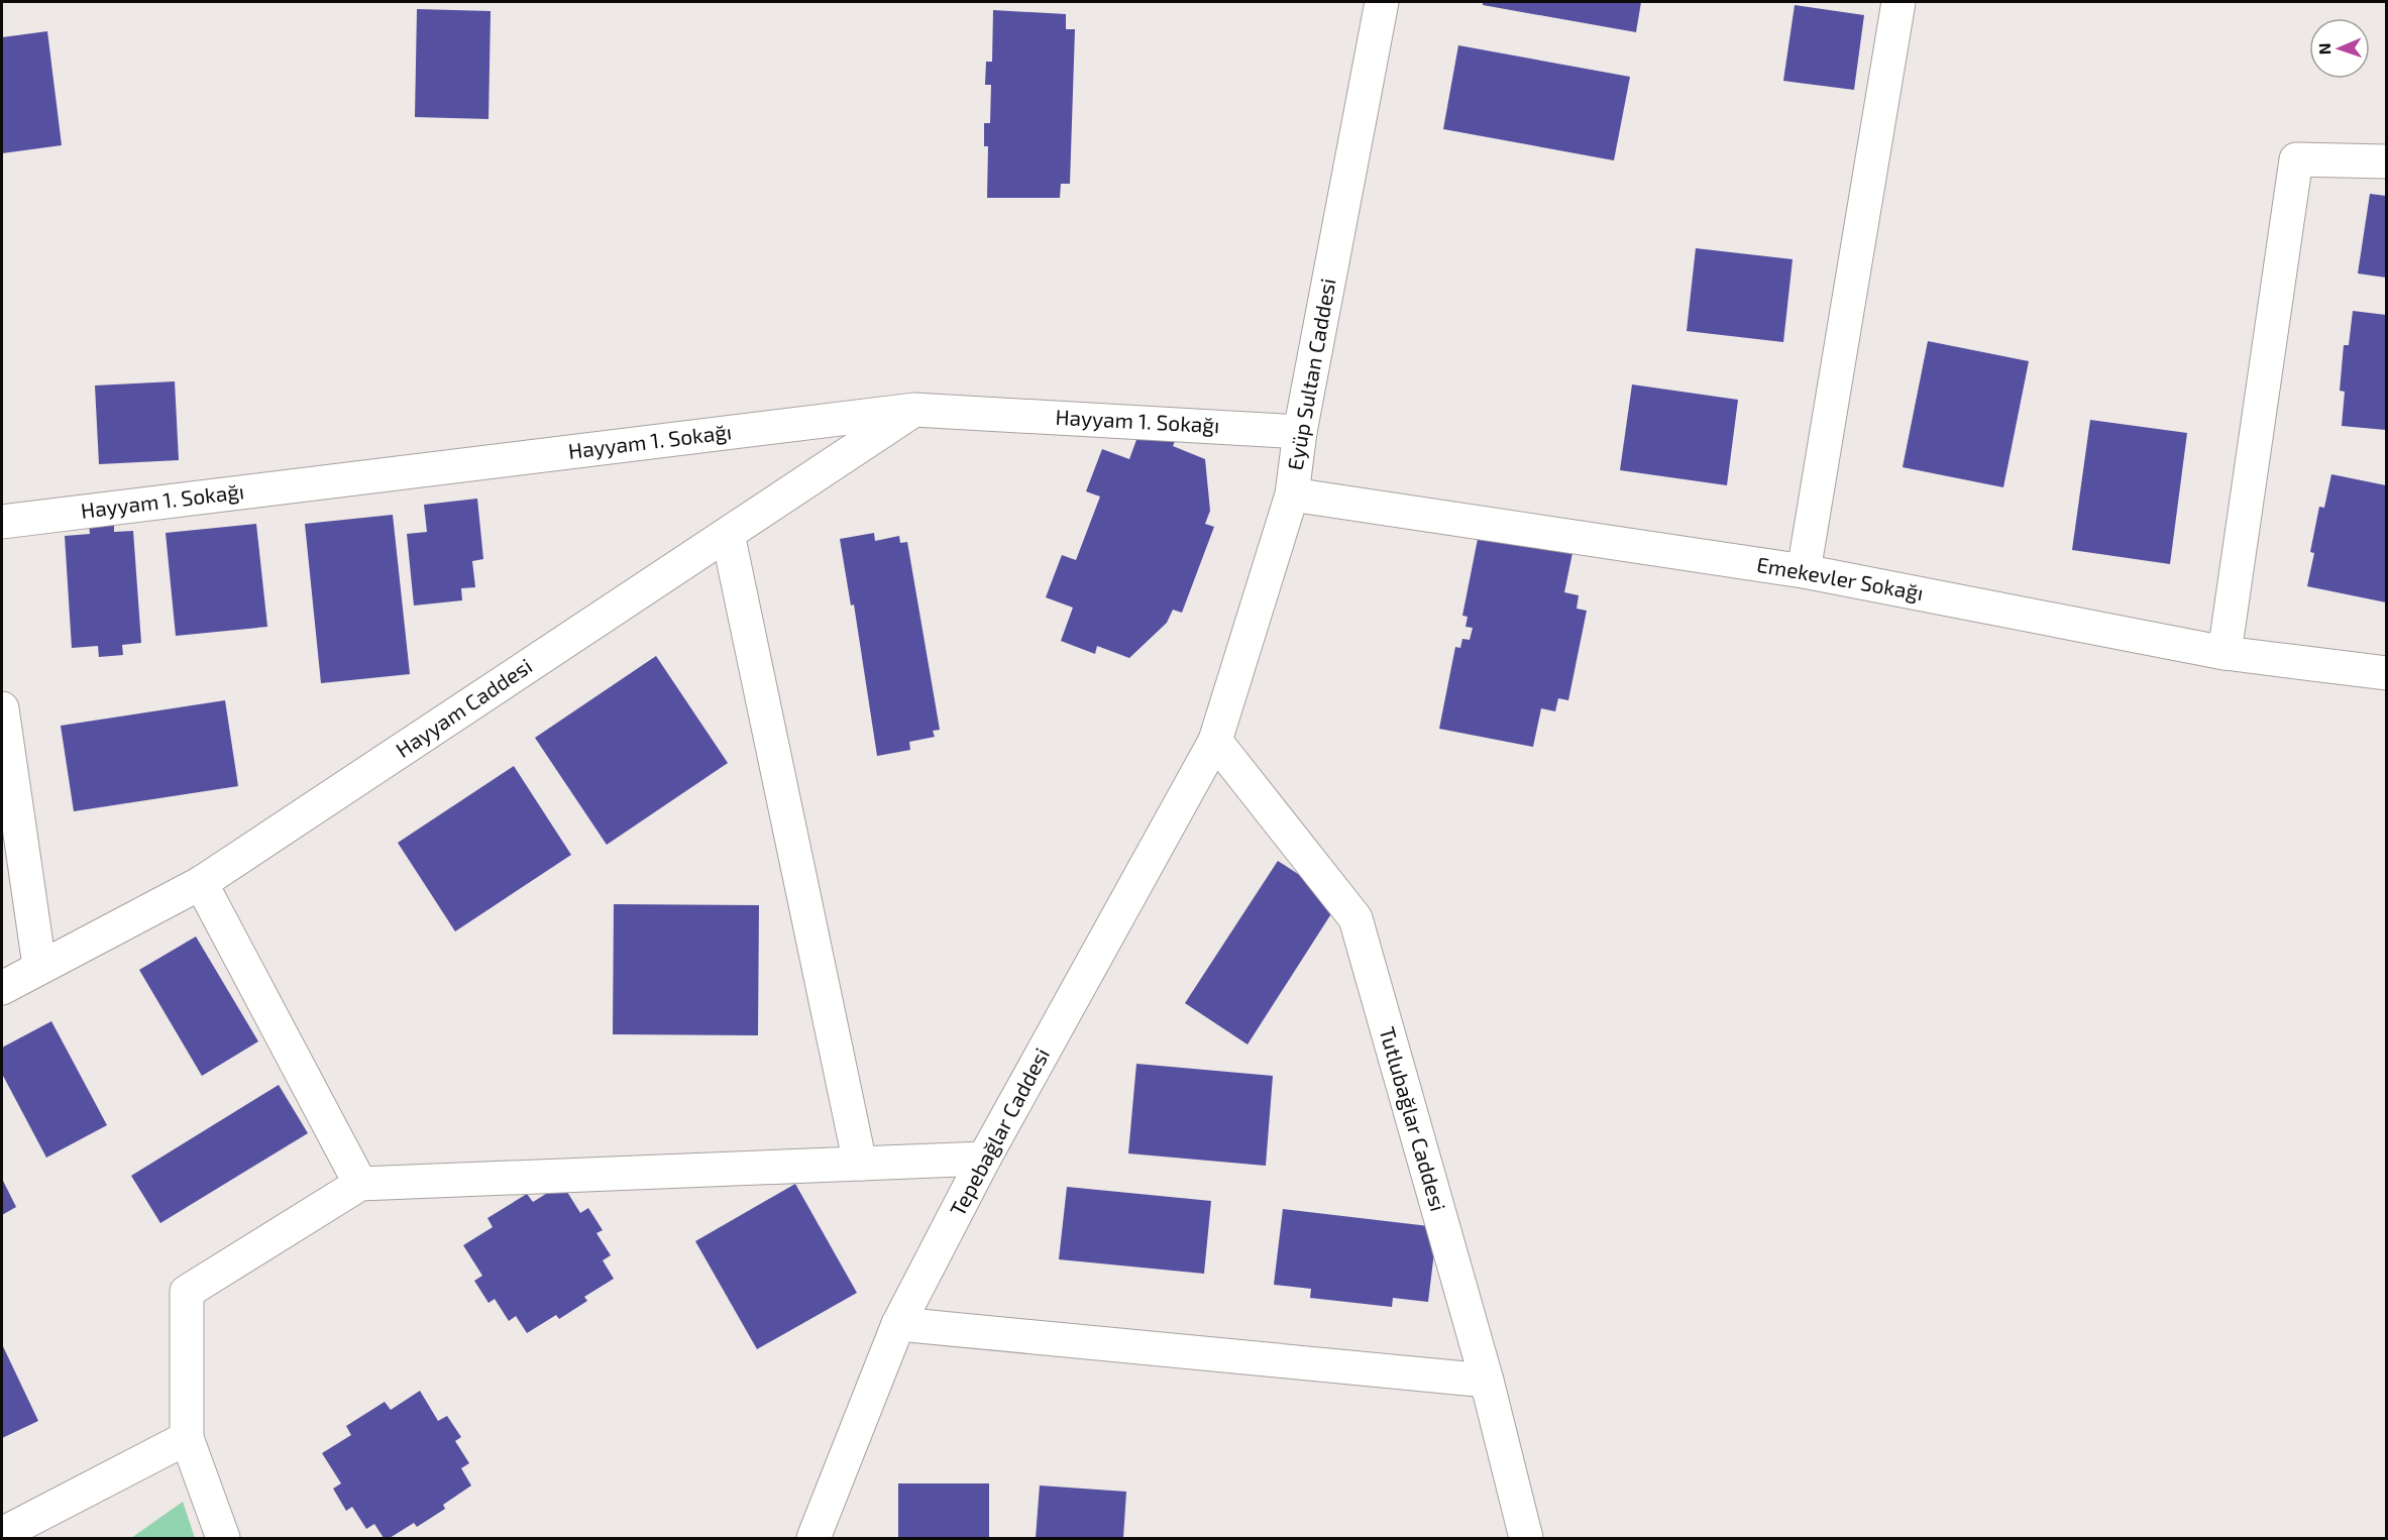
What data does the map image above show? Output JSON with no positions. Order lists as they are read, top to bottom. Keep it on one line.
{"streets":{"street":["Eyüp Sultan Caddesi","Hayyam 1. Sokağı","Emekevler Sokağı","Hayyam Caddesi","Tutlubağlar Caddesi","Tepebağlar Caddesi"]},"crossings":[["Eyüp Sultan Caddesi","Hayyam 1. Sokağı"],["Eyüp Sultan Caddesi","Emekevler Sokağı"],["Eyüp Sultan Caddesi","Tutlubağlar Caddesi"],["Eyüp Sultan Caddesi","Tepebağlar Caddesi"],["Hayyam 1. Sokağı","Hayyam Caddesi"],["Tutlubağlar Caddesi","Tepebağlar Caddesi"]],"north":"left"}
